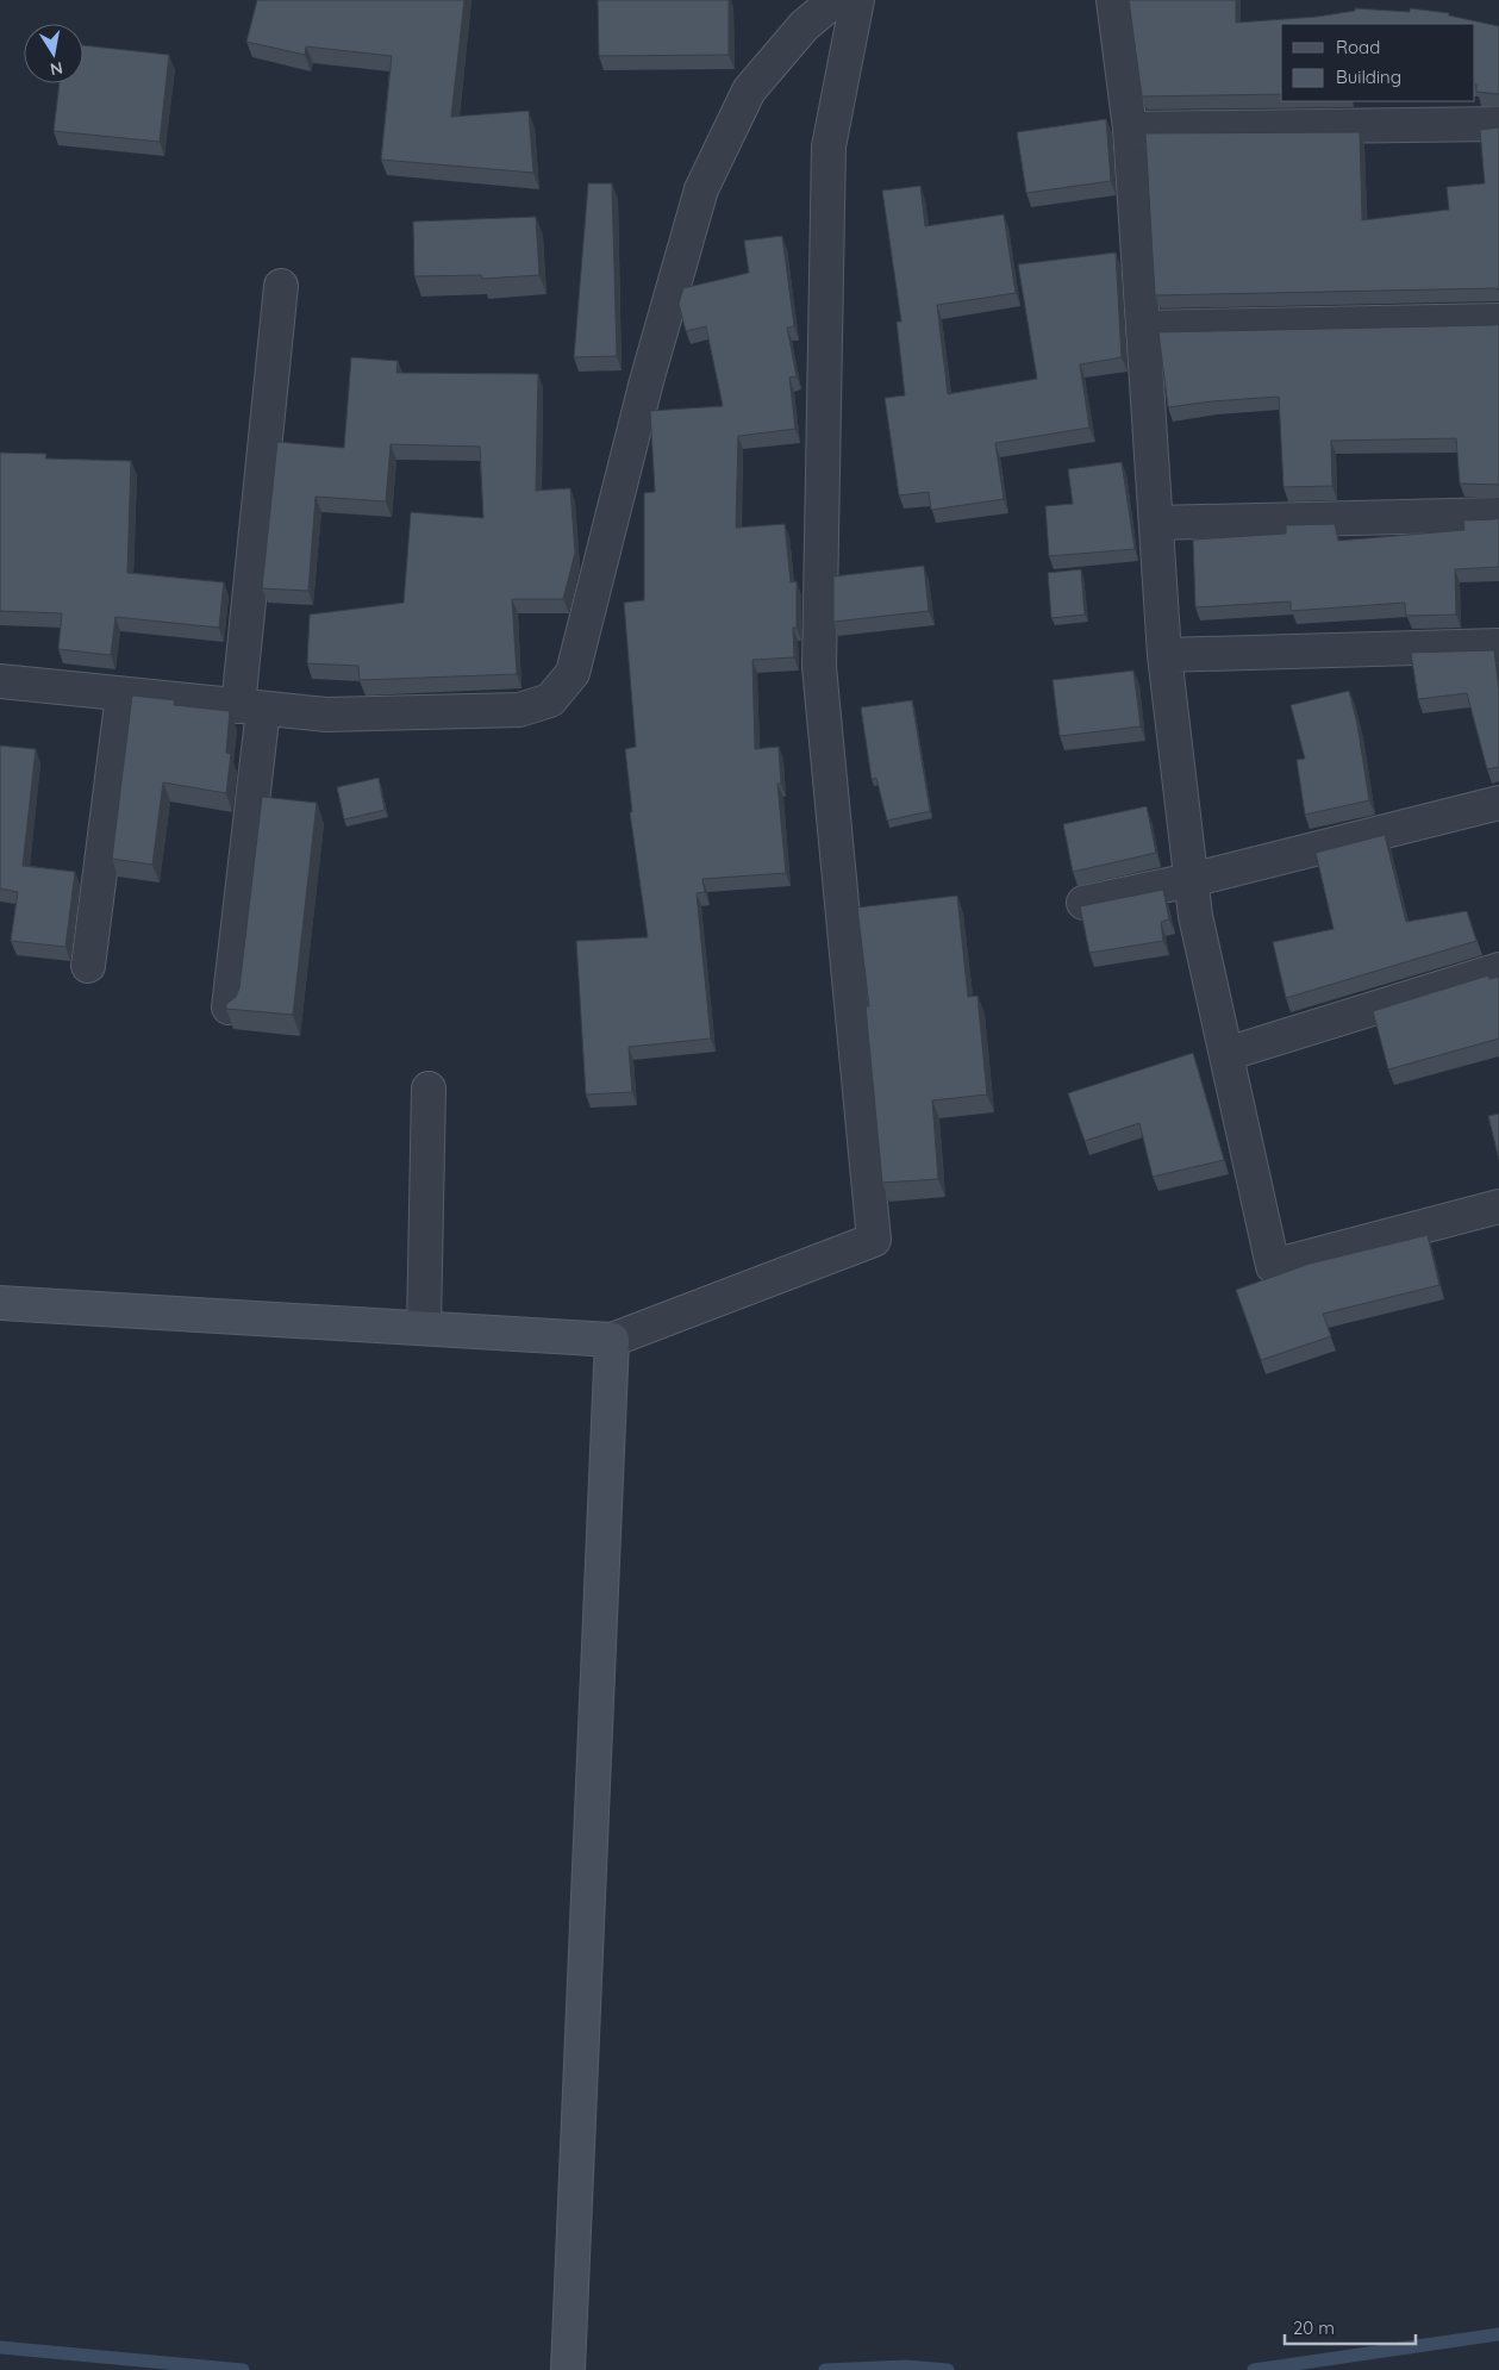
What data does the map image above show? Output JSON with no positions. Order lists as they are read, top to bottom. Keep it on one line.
{"legend":["Road","Building"],"scale_bar":"20 m","north":"bottom"}
